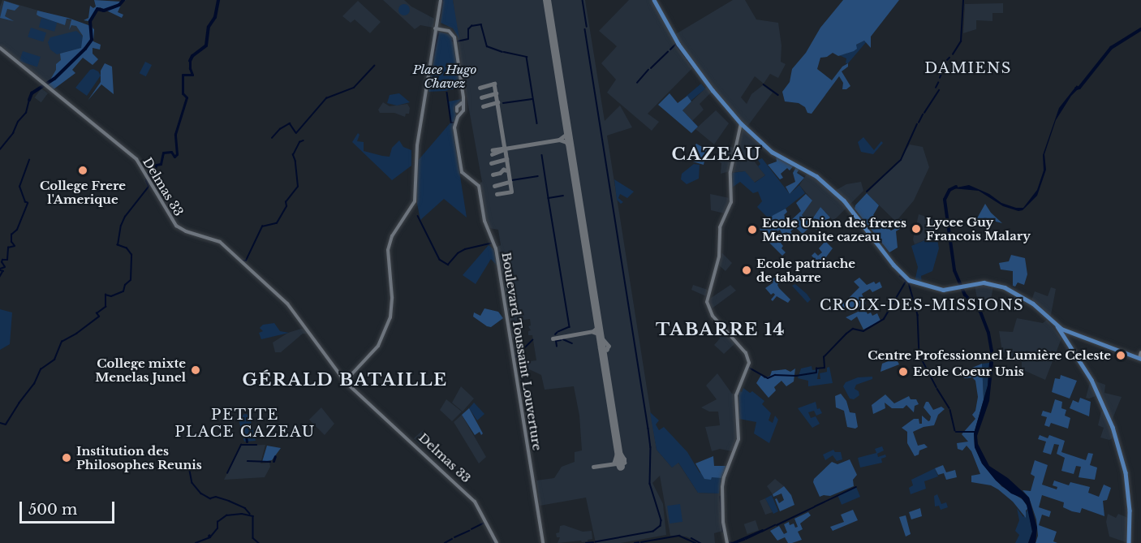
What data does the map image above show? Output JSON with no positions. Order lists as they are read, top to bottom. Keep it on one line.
{"streets":{"main road":["Delmas 33","Boulevard Toussaint Louverture"]},"districts":["DAMIENS","CAZEAU","CROIX-DES-MISSIONS","TABARRE 14","GÉRALD BATAILLE","PETITE PLACE CAZEAU"],"parks":["Place Hugo Chavez"],"places":["College Frere l'Amerique","Lycee Guy Francois Malary","Ecole Union des freres Mennonite cazeau","Ecole patriache de tabarre","Centre Professionnel Lumière Celeste","College mixte Menelas Junel","Ecole Coeur Unis","Institution des Philosophes Reunis"],"scale_bar":"500 m"}
